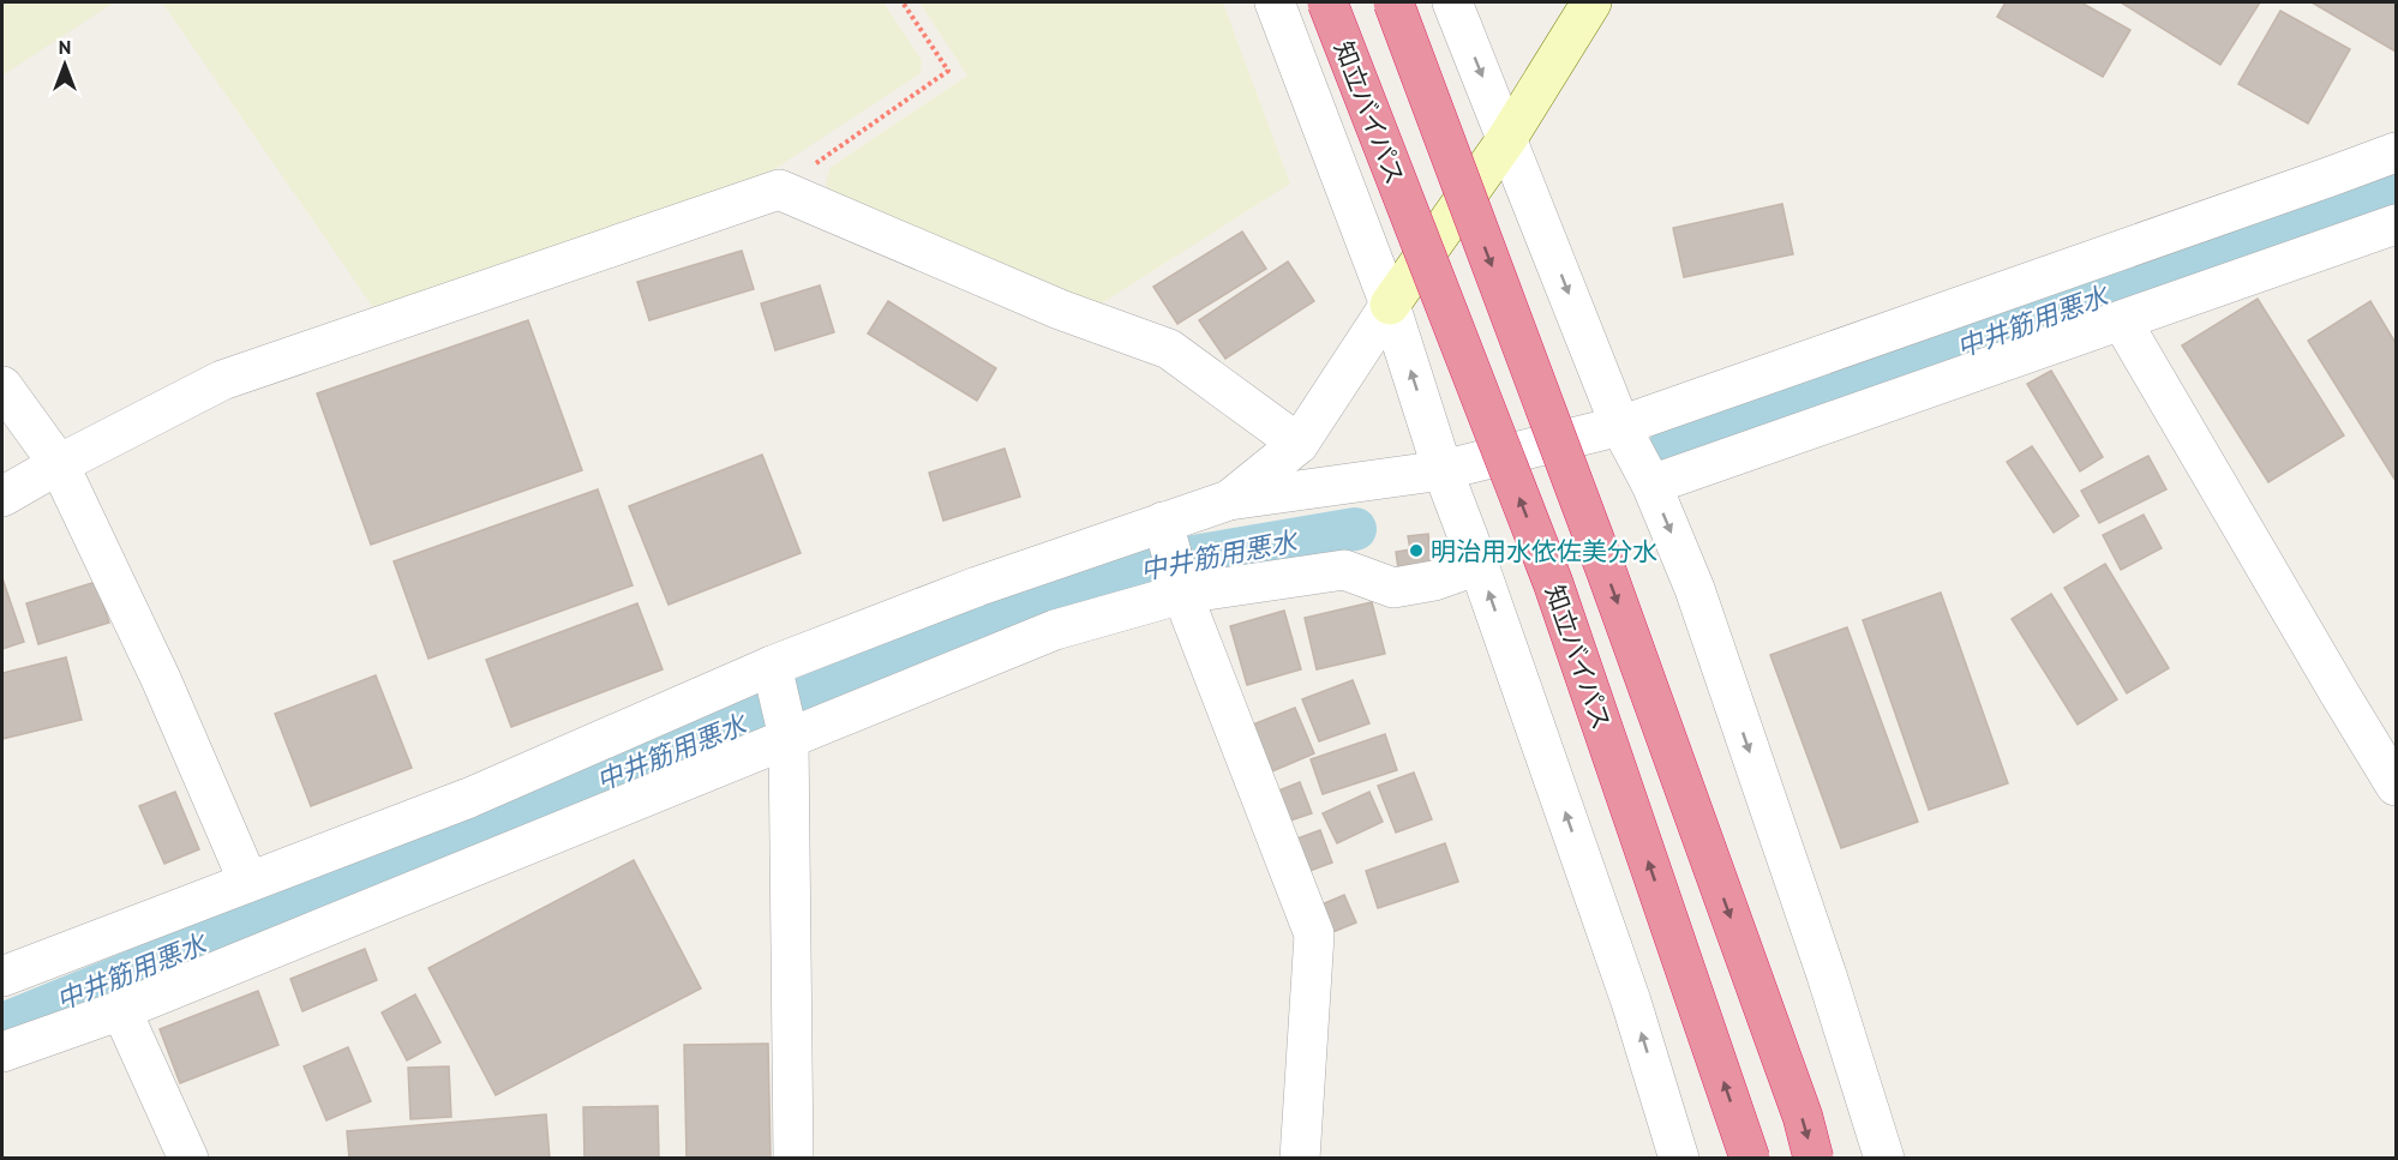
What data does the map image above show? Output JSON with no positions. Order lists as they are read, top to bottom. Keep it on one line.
{"streets":{"highway":["知立バイパス"]},"water":["中井筋用悪水"],"places":["明治用水依佐美分水"],"north":"top"}
